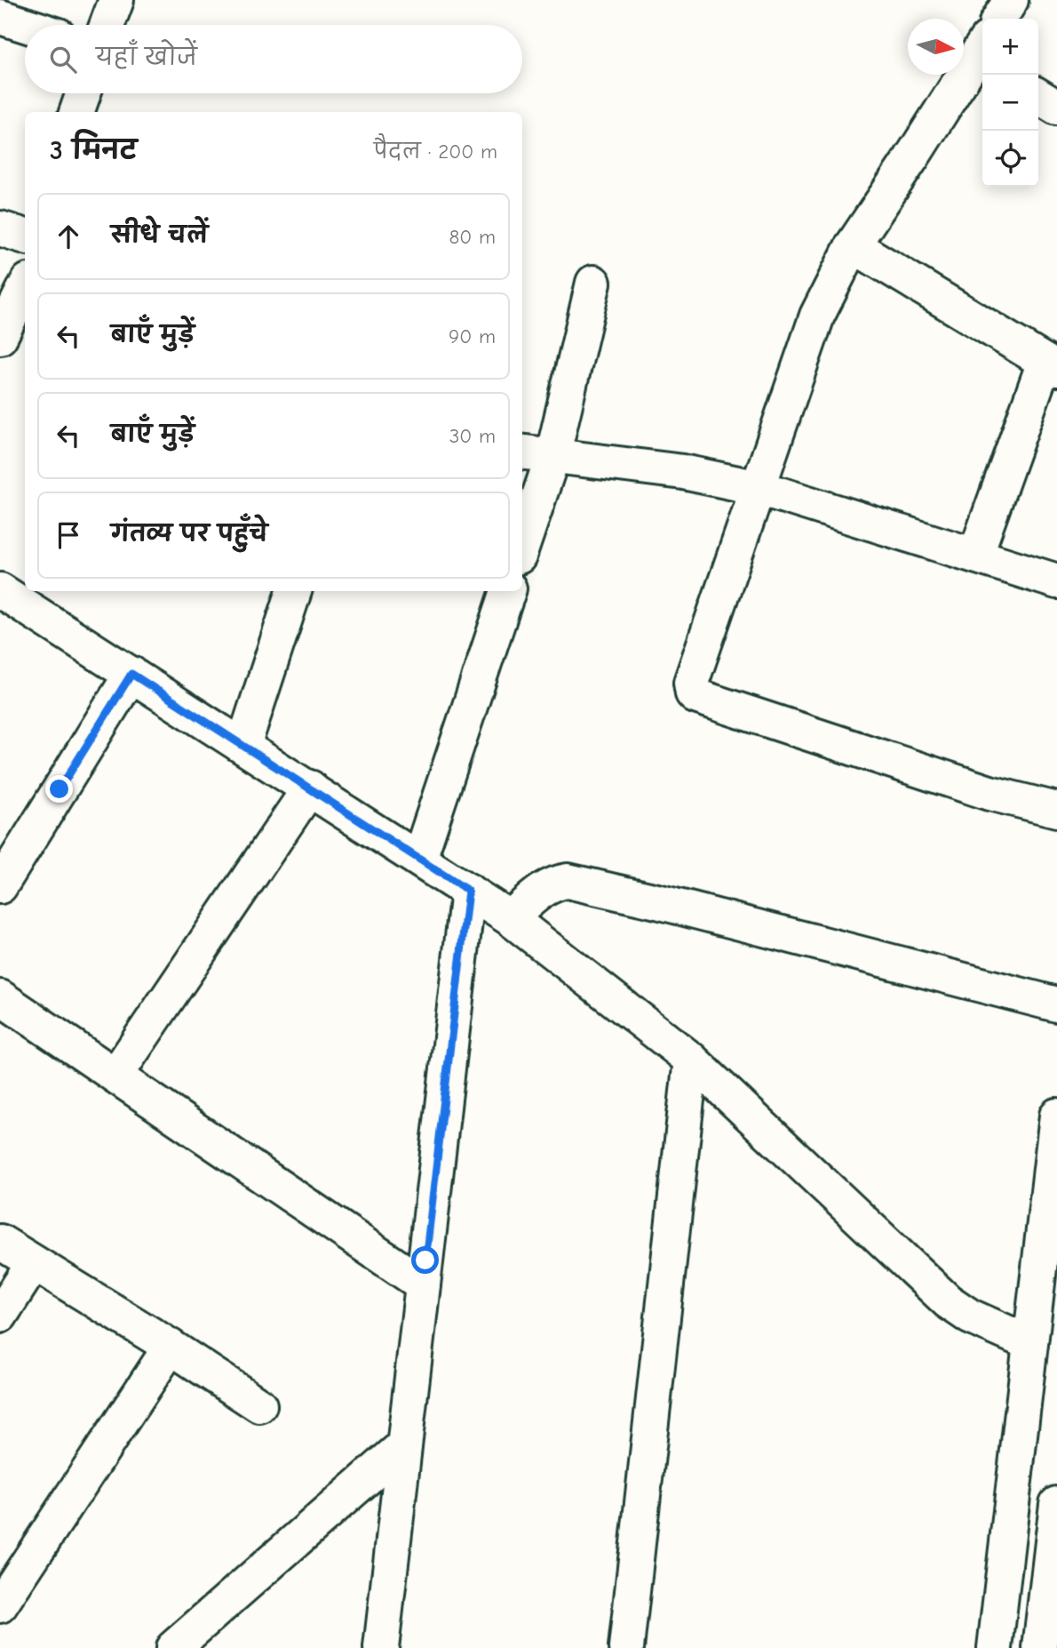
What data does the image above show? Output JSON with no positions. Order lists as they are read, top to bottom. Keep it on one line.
{"north":"right","page":{"map_buttons":["+","−"],"search":"यहाँ खोजें","heading":["3 मिनट","पैदल · 200 m"],"list":[["सीधे चलें","80 m"],["बाएँ मुड़ें","90 m"],["बाएँ मुड़ें","30 m"],"गंतव्य पर पहुँचे"]}}
